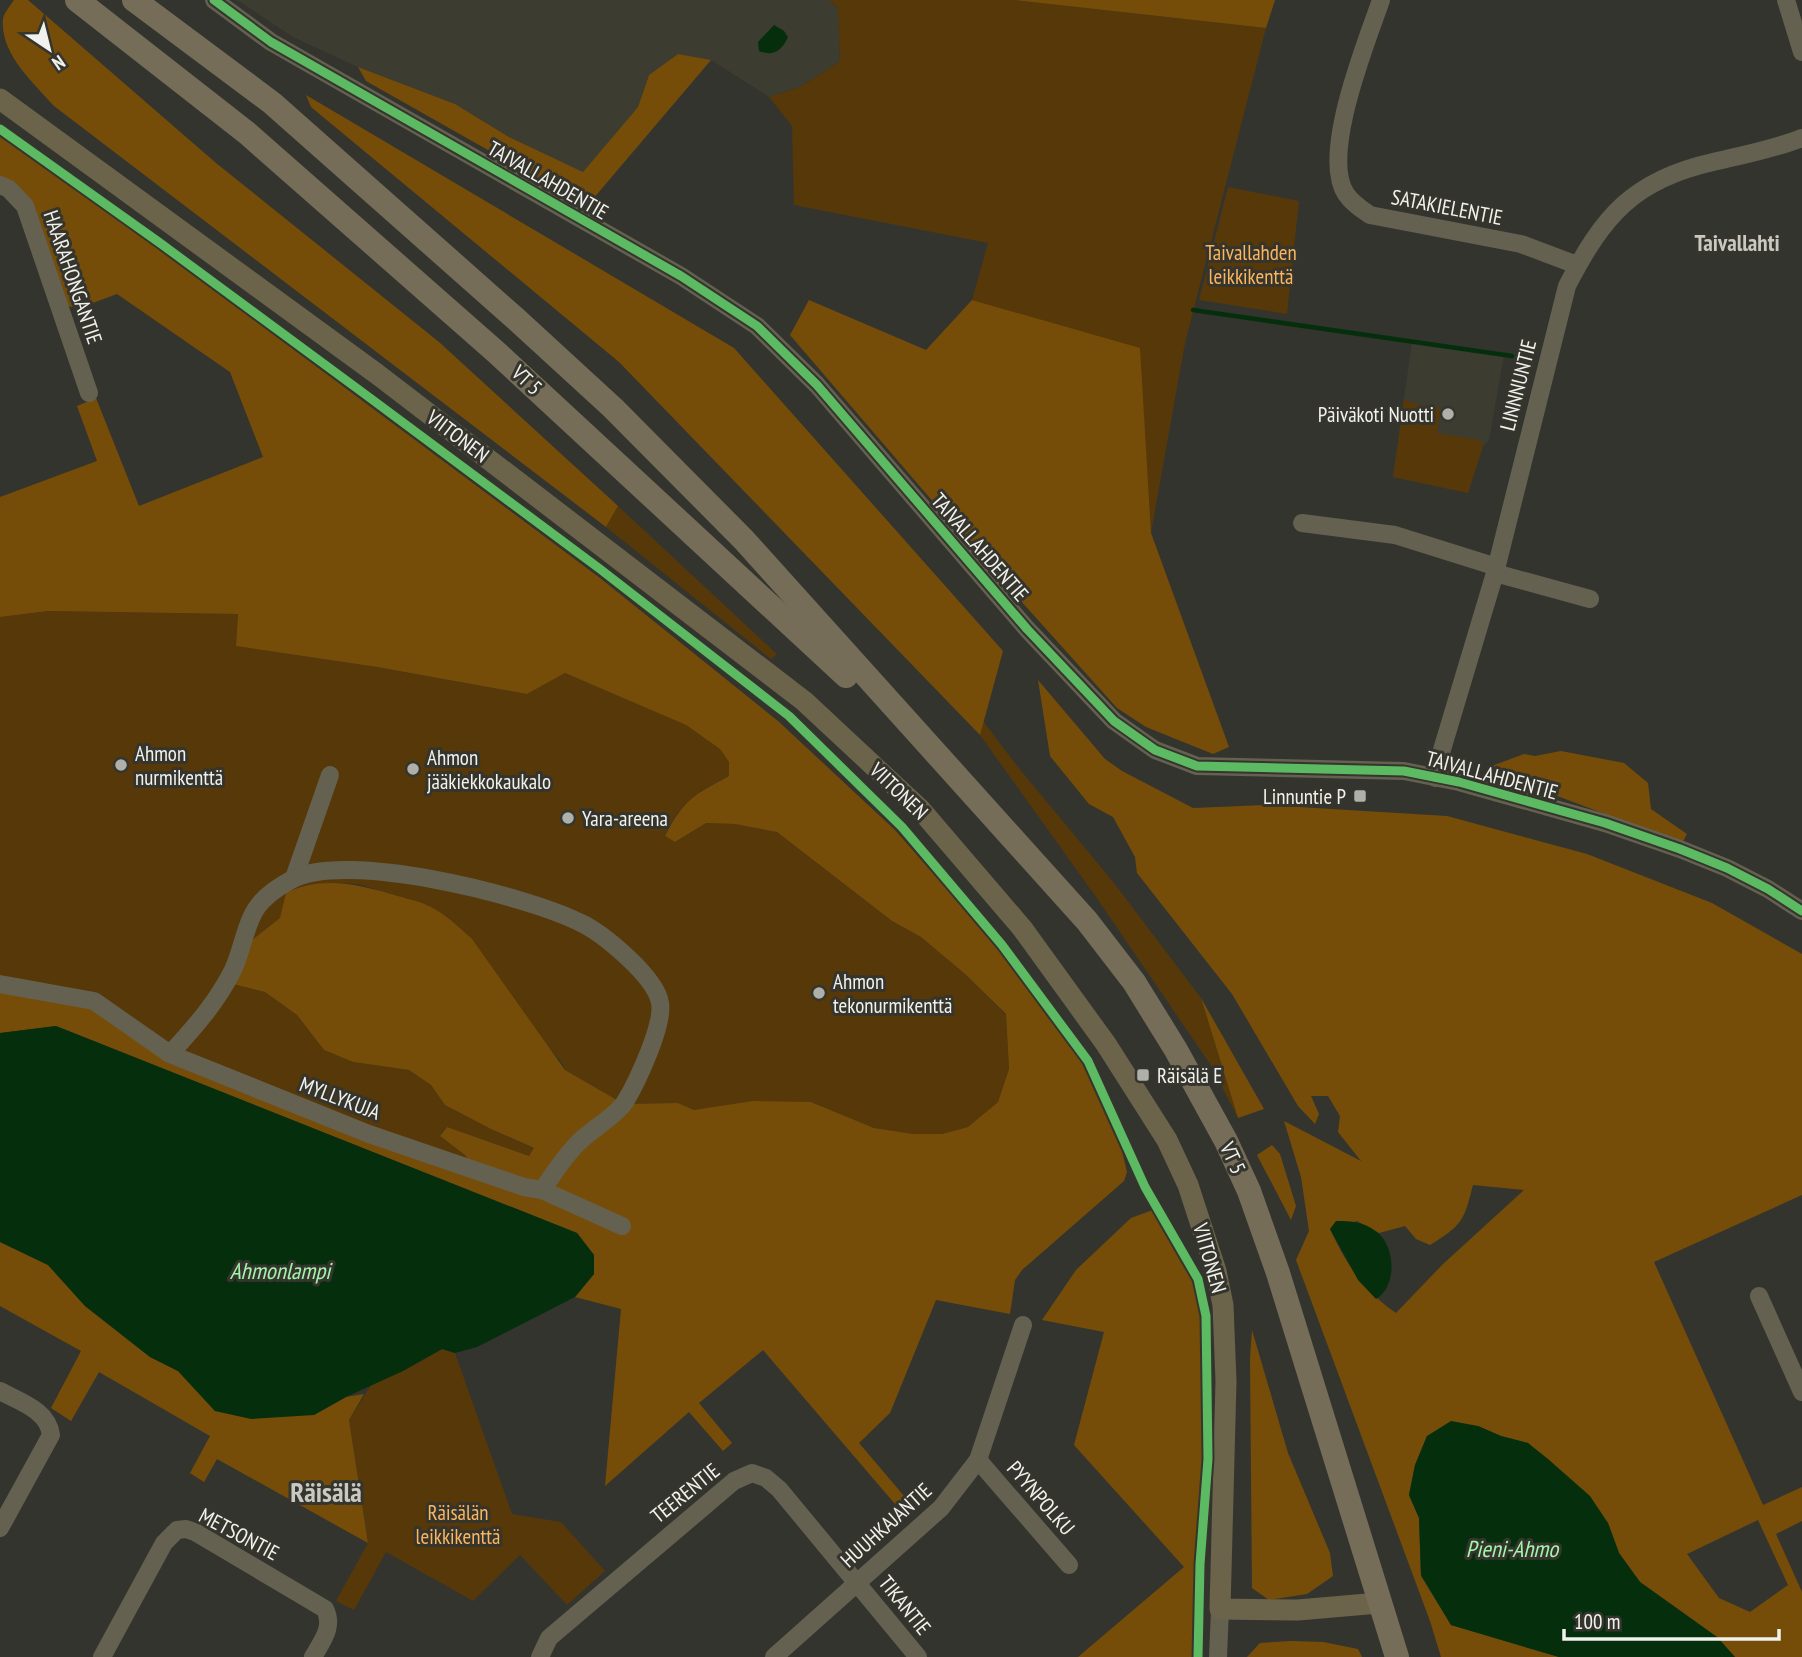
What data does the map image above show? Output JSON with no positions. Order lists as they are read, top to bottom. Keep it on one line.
{"streets":{"highway":["VT 5"],"main road":["VIITONEN"],"street":["TAIVALLAHDENTIE","SATAKIELENTIE","HAARAHONGANTIE","LINNNUNTIE","MYLLYKUJA","TEERENTIE","PYYNPOLKU","HUUHKAJANTIE","METSONTIE","TIKANTIE"]},"crossings":[["TAIVALLAHDENTIE","LINNNUNTIE"],["SATAKIELENTIE","LINNNUNTIE"],["TEERENTIE","HUUHKAJANTIE"],["TEERENTIE","TIKANTIE"],["PYYNPOLKU","HUUHKAJANTIE"],["HUUHKAJANTIE","TIKANTIE"]],"districts":["Taivallahti","Räisälä"],"water":["Ahmonlampi","Pieni-Ahmo"],"parks":["Taivallahden leikkikenttä","Räisälän leikkikenttä"],"places":{"other":["Päiväkoti Nuotti","Ahmon nurmikenttä","Ahmon jääkiekkokaukalo","Yara-areena","Ahmon tekonurmikenttä"],"transit":["Linnuntie P","Räisälä E"]},"scale_bar":"100 m","north":"bottom right"}
